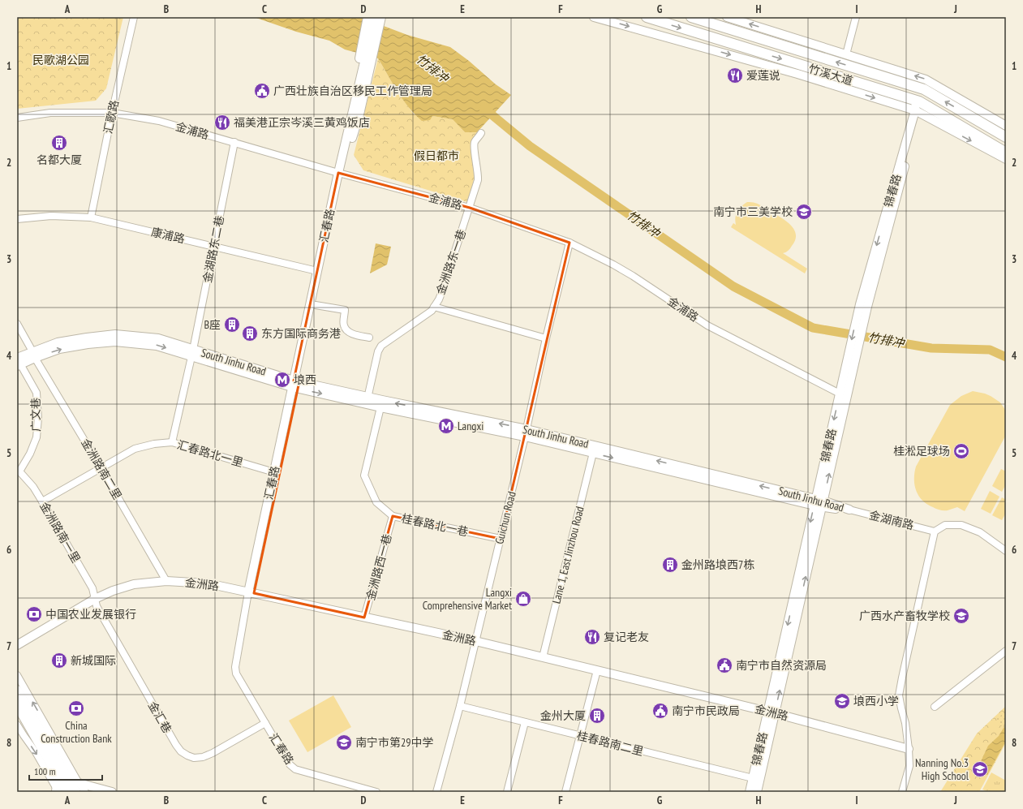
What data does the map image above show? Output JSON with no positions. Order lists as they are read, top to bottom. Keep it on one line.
{"streets":{"highway":["竹溪大道"],"main road":["锦春路","汇春路","South Jinhu Road","金洲路"],"street":["汇歌路","金浦路","康浦路","金湖路东二巷","金洲路东一巷","广文巷","汇春路北一里","金洲路南二里","Guichun Road","金湖南路","桂春路北一巷","金洲路南一里","Lane 1, East Jinzhou Road","金洲路西一巷","金汇巷","桂春路南二里"]},"crossings":[["竹溪大道","锦春路"],["汇歌路","金浦路"],["汇歌路","康浦路"],["金浦路","锦春路"],["金浦路","汇春路"],["金浦路","金湖路东二巷"],["金浦路","金洲路东一巷"],["金浦路","Guichun Road"],["锦春路","South Jinhu Road"],["锦春路","金洲路"],["锦春路","桂春路南二里"],["汇春路","康浦路"],["汇春路","South Jinhu Road"],["汇春路","汇春路北一里"],["汇春路","金洲路"],["汇春路","金汇巷"],["康浦路","金湖路东二巷"],["金湖路东二巷","South Jinhu Road"],["金湖路东二巷","汇春路北一里"],["金洲路东一巷","South Jinhu Road"],["South Jinhu Road","广文巷"],["South Jinhu Road","金洲路南二里"],["South Jinhu Road","Guichun Road"],["South Jinhu Road","金湖南路"],["South Jinhu Road","桂春路北一巷"],["South Jinhu Road","Lane 1, East Jinzhou Road"],["广文巷","金洲路南一里"],["汇春路北一里","金洲路南二里"],["汇春路北一里","金洲路南一里"],["金洲路南二里","金洲路"],["Guichun Road","桂春路北一巷"],["Guichun Road","金洲路"],["Guichun Road","桂春路南二里"],["桂春路北一巷","金洲路西一巷"],["金洲路南一里","金洲路"],["金洲路南一里","金汇巷"],["Lane 1, East Jinzhou Road","金洲路"],["金洲路西一巷","金洲路"],["金洲路","金汇巷"]],"water":["竹排冲"],"parks":["民歌湖公园","假日都市"],"places":{"restaurant":["爱莲说","福美港正宗岑溪三黄鸡饭店","复记老友"],"public building":["广西壮族自治区移民工作管理局","南宁市自然资源局","南宁市民政局"],"building":["名都大厦","B座","东方国际商务港","金州路埌西7栋","新城国际","金州大厦"],"school or university":["南宁市三美学校","广西水产畜牧学校","埌西小学","南宁市第29中学","Nanning No.3 High School"],"metro station":["埌西","Langxi"],"sports":["桂淞足球场"],"shop":["Langxi Comprehensive Market"],"bank":["中国农业发展银行","China Construction Bank"]},"scale_bar":"100 m","grid":{"columns":["A","B","C","D","E","F","G","H","I","J"],"rows":["1","2","3","4","5","6","7","8"]}}
